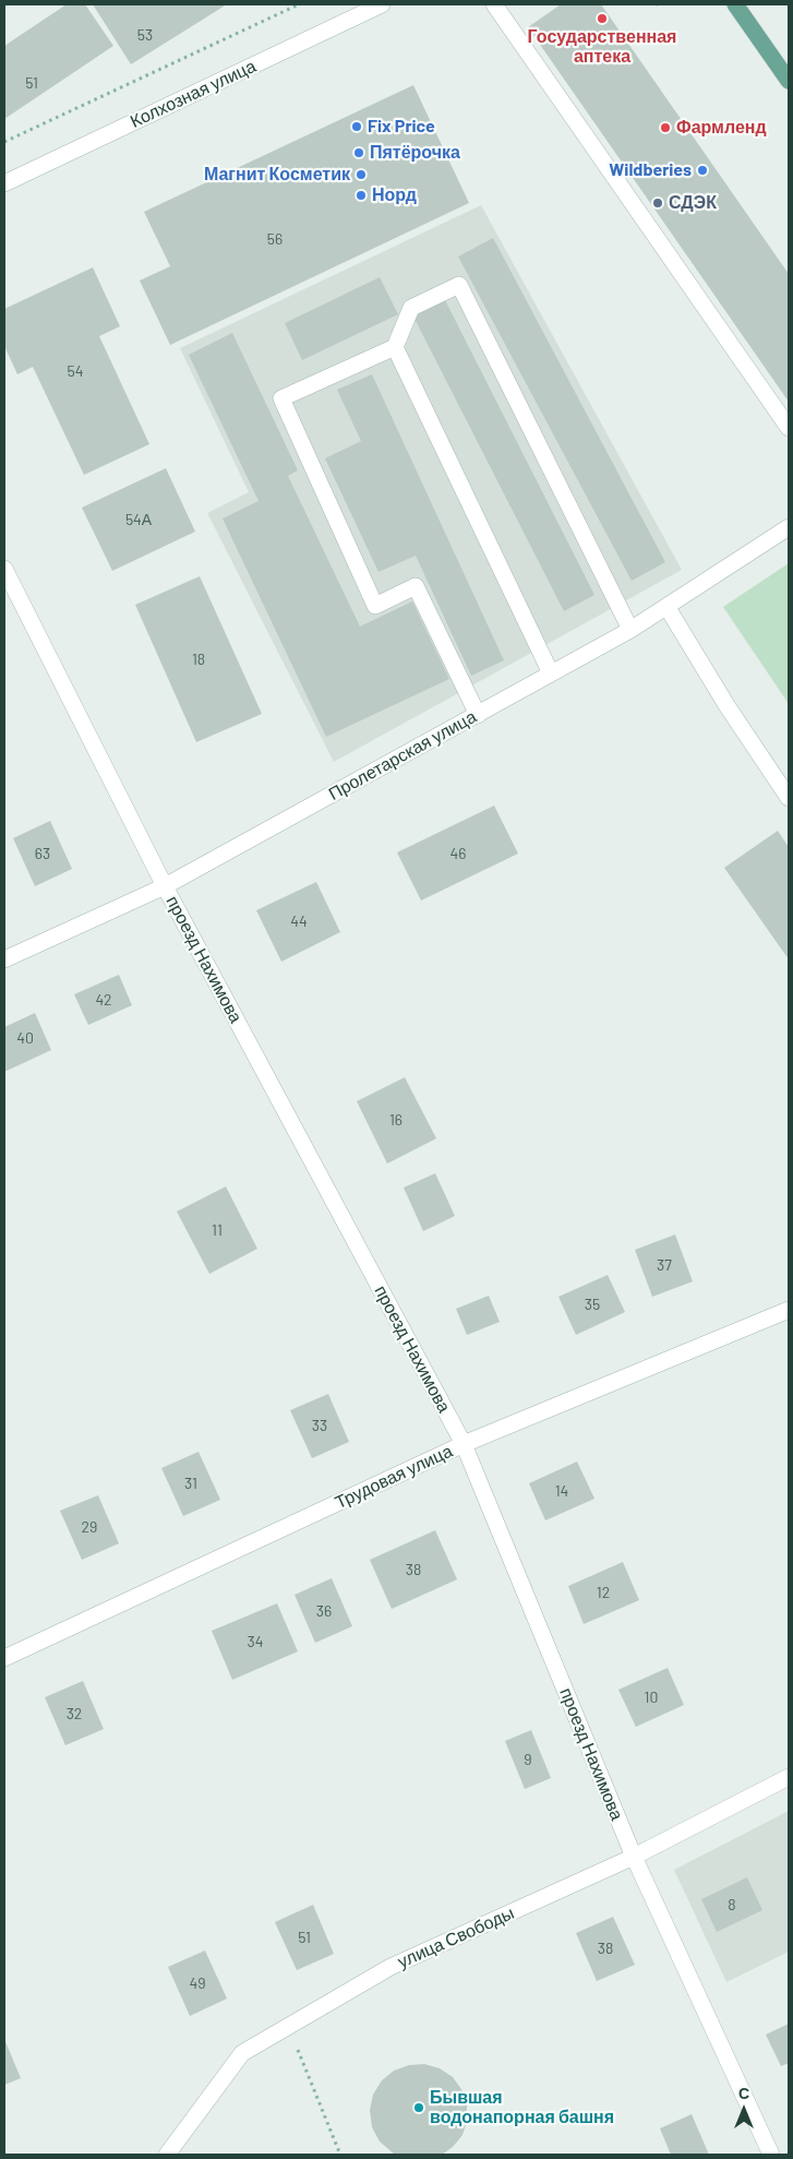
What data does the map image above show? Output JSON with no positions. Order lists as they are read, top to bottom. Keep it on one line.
{"streets":{"street":["Колхозная улица","Пролетарская улица","проезд Нахимова","Трудовая улица","улица Свободы"]},"crossings":[["Пролетарская улица","проезд Нахимова"],["проезд Нахимова","Трудовая улица"],["проезд Нахимова","улица Свободы"]],"places":["Государственная аптека","Fix Price","Фармленд","Пятёрочка","Wildberies","Магнит Косметик","Норд","СДЭК","Бывшая водонапорная башня"],"house_numbers":["53","51","56","54","54А","18","63","46","44","42","40","16","11","37","35","33","31","14","29","38","12","36","34","10","32","9","8","51","38","49"],"north":"top"}
